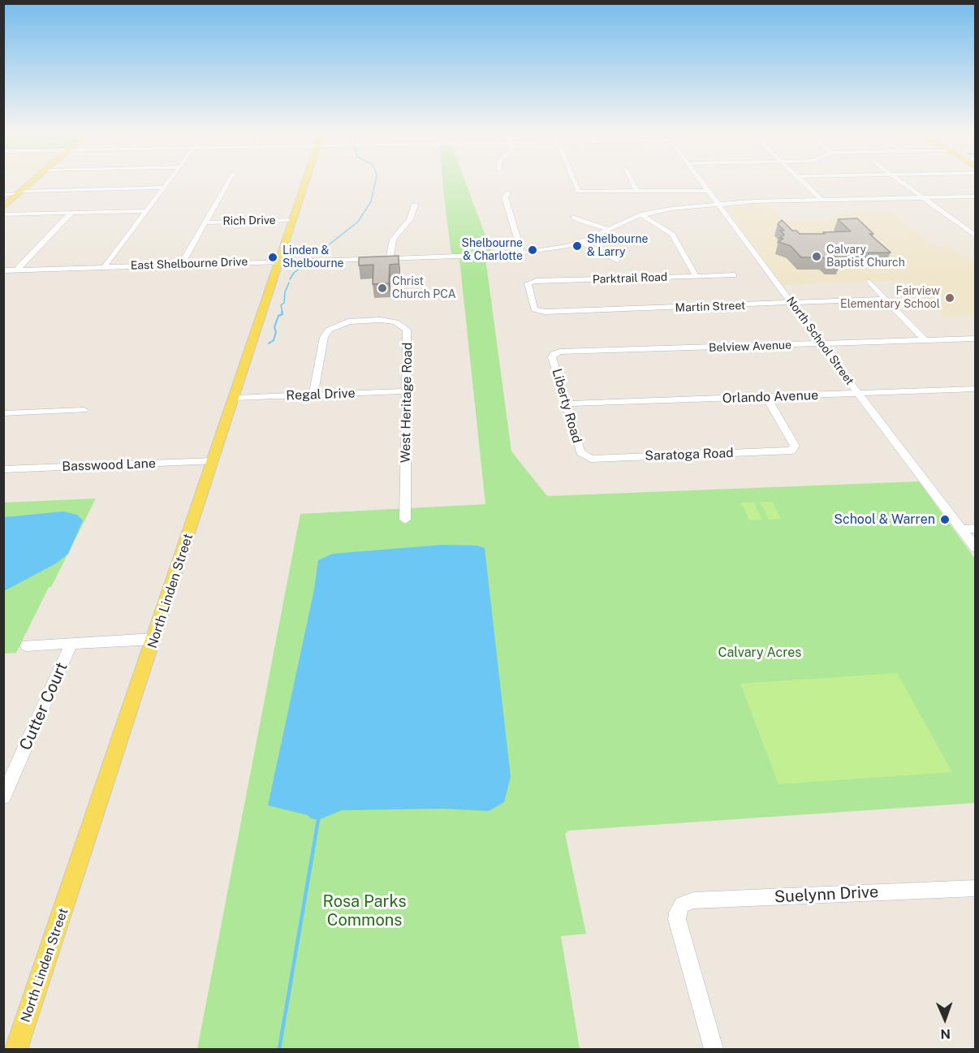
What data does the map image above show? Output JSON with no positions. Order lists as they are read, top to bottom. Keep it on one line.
{"streets":{"main road":["North Linden Street"],"street":["Rich Drive","East Shelbourne Drive","Parktrail Road","Martin Street","North School Street","Belview Avenue","Regal Drive","Orlando Avenue","West Heritage Road","Liberty Road","Saratoga Road","Basswood Lane","Cutter Court","Suelynn Drive"]},"crossings":[["Rich Drive","North Linden Street"],["East Shelbourne Drive","North School Street"],["East Shelbourne Drive","North Linden Street"],["Parktrail Road","Martin Street"],["Martin Street","North School Street"],["North School Street","Belview Avenue"],["North School Street","Orlando Avenue"],["Belview Avenue","Liberty Road"],["Regal Drive","West Heritage Road"],["Regal Drive","North Linden Street"],["Orlando Avenue","Liberty Road"],["Orlando Avenue","Saratoga Road"],["Liberty Road","Saratoga Road"],["Basswood Lane","North Linden Street"]],"parks":["Calvary Acres","Rosa Parks Commons"],"places":["Shelbourne & Larry","Shelbourne & Charlotte","Calvary Baptist Church","Linden & Shelbourne","Christ Church PCA","Fairview Elementary School","School & Warren"],"north":"bottom"}
